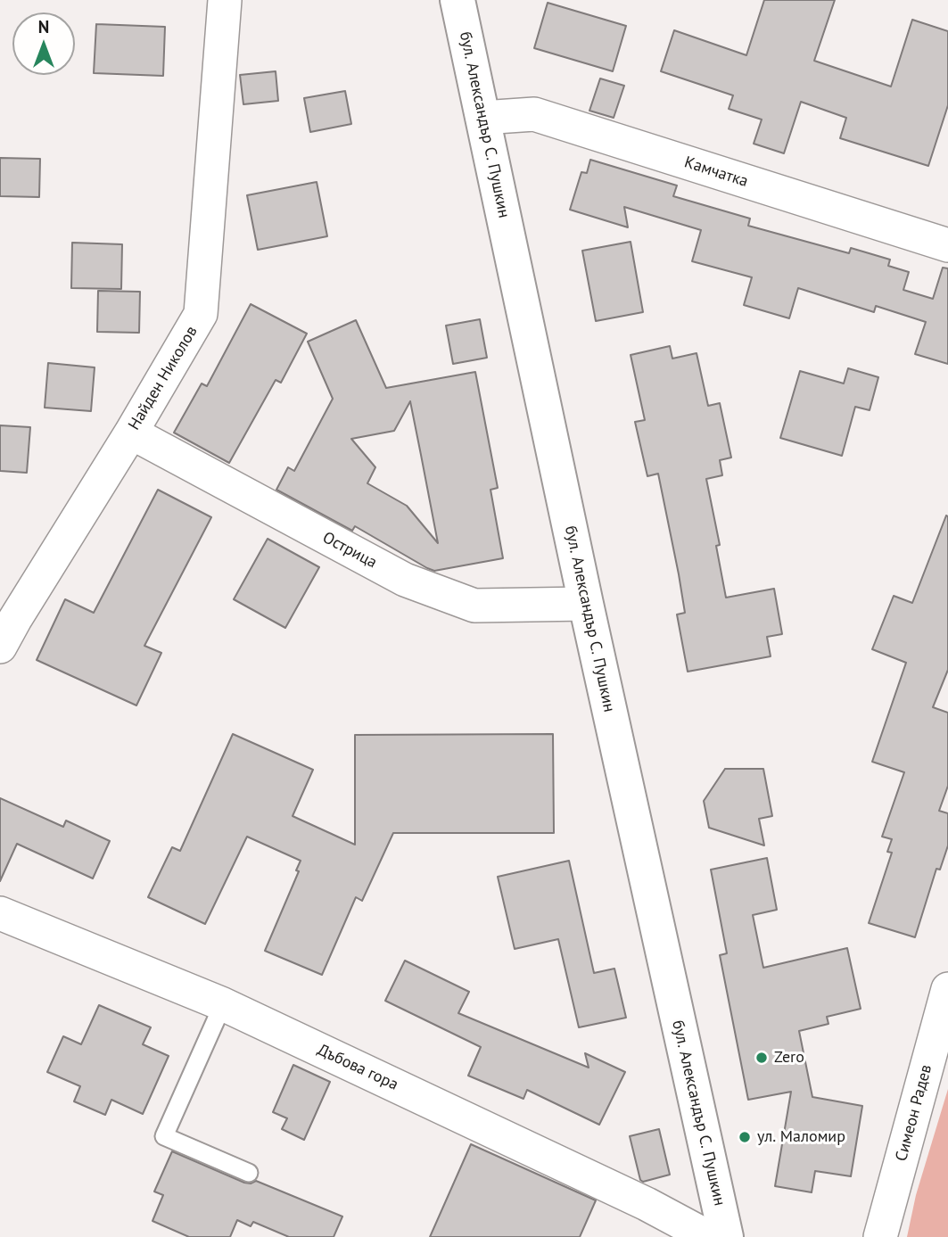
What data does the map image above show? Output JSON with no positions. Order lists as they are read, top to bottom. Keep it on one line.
{"streets":{"main road":["бул. Александър С. Пушкин"],"street":["Камчатка","Найден Николов","Острица","Дъбова гора","Симеон Радев"]},"crossings":[["бул. Александър С. Пушкин","Камчатка"],["бул. Александър С. Пушкин","Острица"],["Найден Николов","Острица"]],"places":["Zero","ул. Маломир"],"north":"top"}
